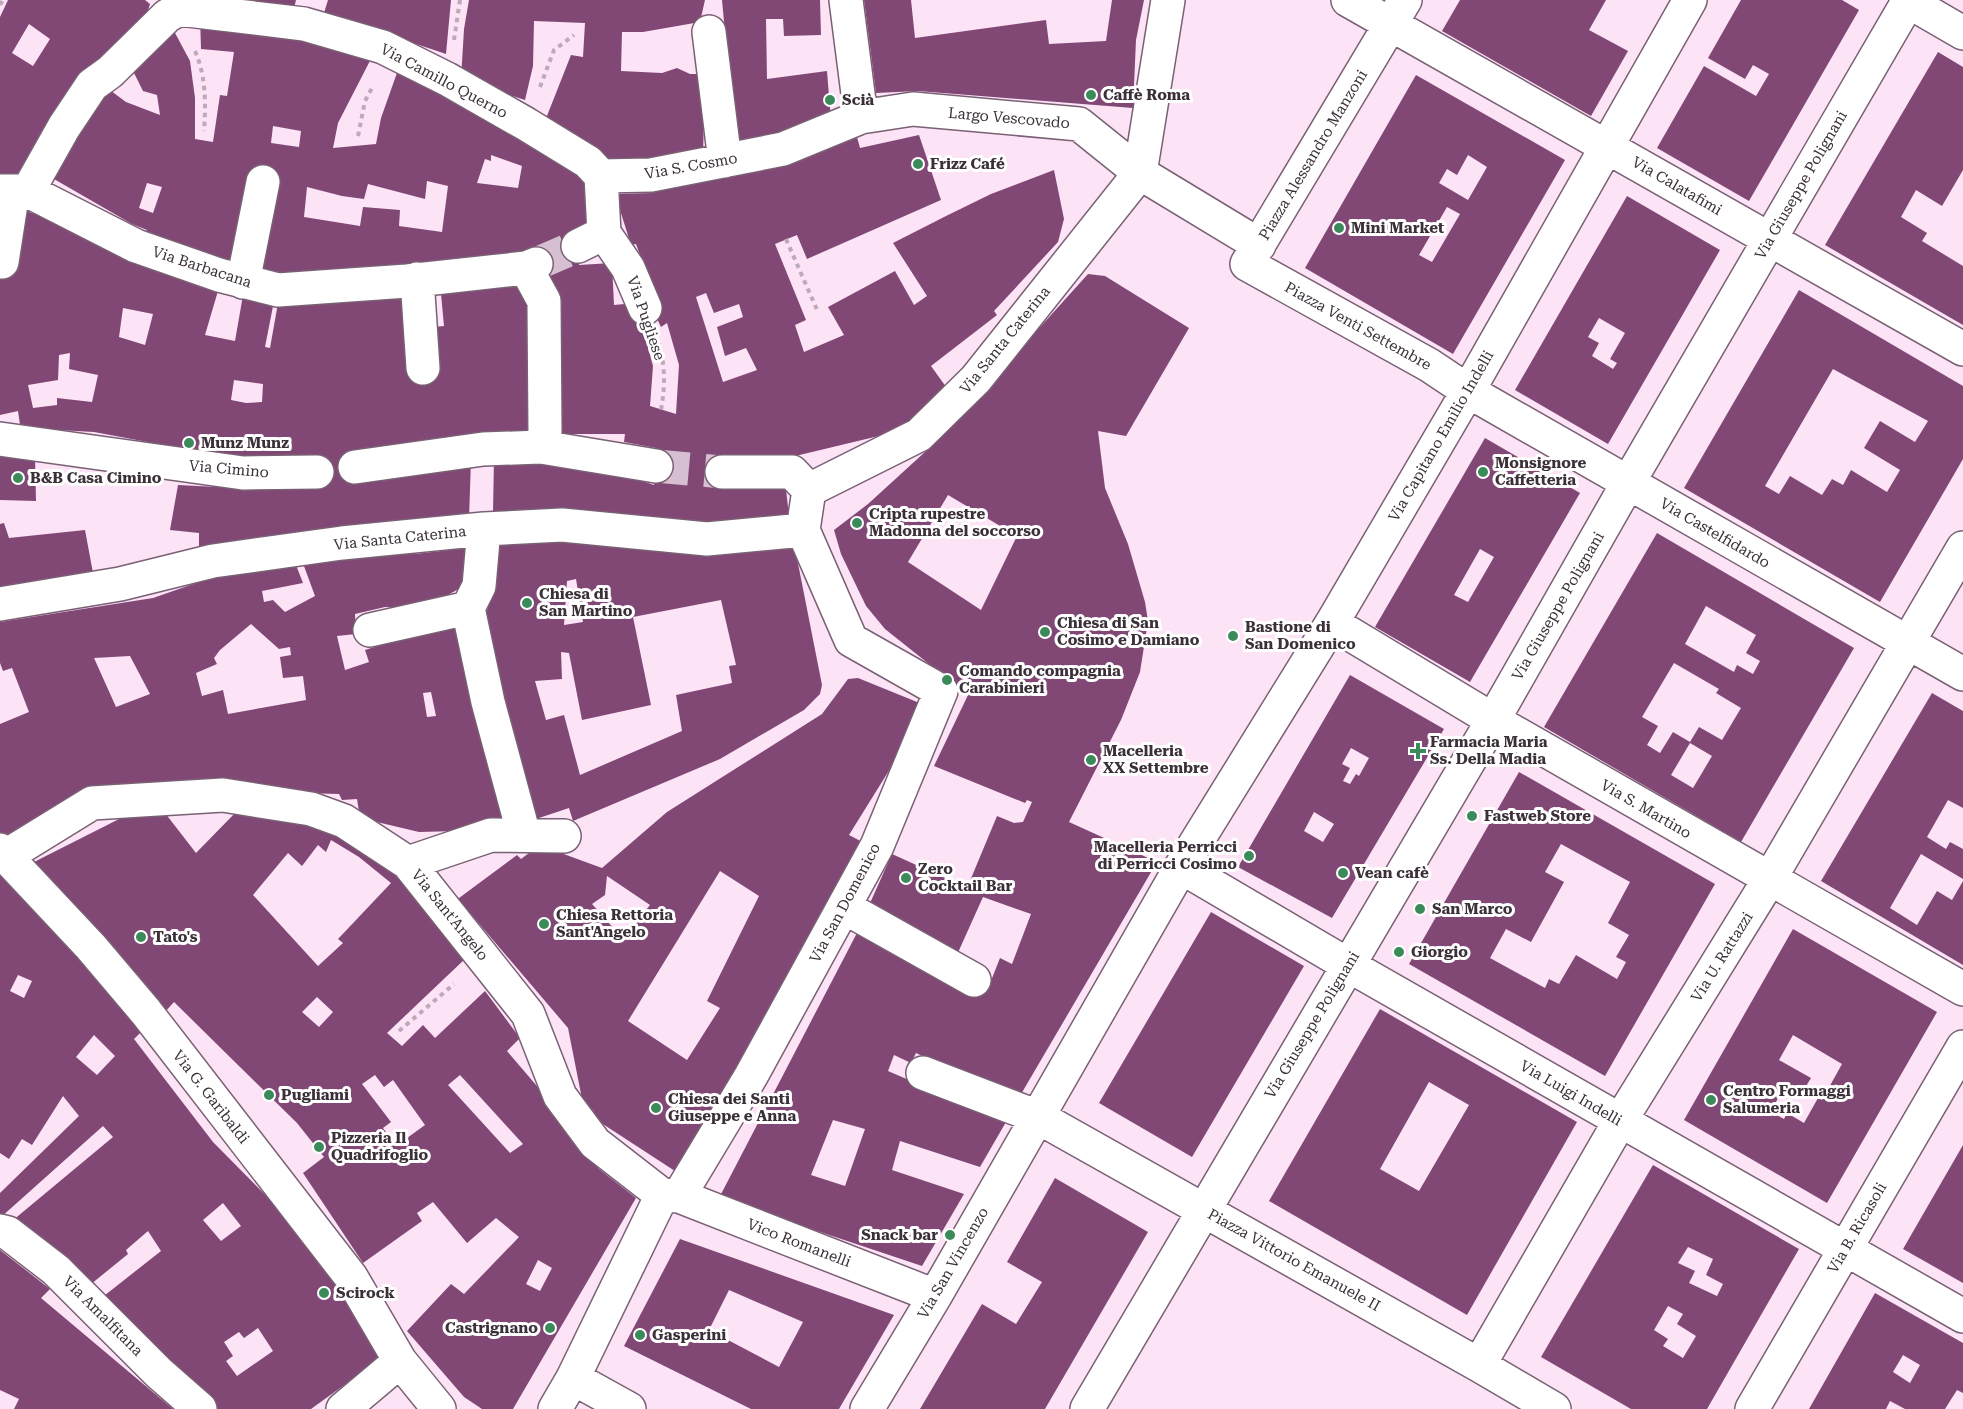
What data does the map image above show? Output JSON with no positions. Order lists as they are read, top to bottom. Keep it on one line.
{"streets":{"street":["Via Camillo Querno","Largo Vescovado","Piazza Alessandro Manzoni","Via S. Cosmo","Via Giuseppe Polignani","Via Calatafimi","Via Barbacana","Via Pugliese","Piazza Venti Settembre","Via Santa Caterina","Via Capitano Emilio Indelli","Via Cimino","Via Castelfidardo","Via S. Martino","Via San Domenico","Via Sant'Angelo","Via U. Rattazzi","Via Luigi Indelli","Via G. Garibaldi","Via B. Ricasoli","Vico Romanelli","Piazza Vittorio Emanuele II","Via San Vincenzo","Via Amalfitana"]},"crossings":[["Via Camillo Querno","Via S. Cosmo"],["Via Camillo Querno","Via Pugliese"],["Largo Vescovado","Piazza Alessandro Manzoni"],["Largo Vescovado","Via S. Cosmo"],["Largo Vescovado","Via Santa Caterina"],["Piazza Alessandro Manzoni","Via Calatafimi"],["Piazza Alessandro Manzoni","Piazza Venti Settembre"],["Piazza Alessandro Manzoni","Via Santa Caterina"],["Via S. Cosmo","Via Pugliese"],["Via Giuseppe Polignani","Via Calatafimi"],["Via Giuseppe Polignani","Via Castelfidardo"],["Via Giuseppe Polignani","Via S. Martino"],["Via Giuseppe Polignani","Via Luigi Indelli"],["Via Giuseppe Polignani","Piazza Vittorio Emanuele II"],["Via Calatafimi","Via Capitano Emilio Indelli"],["Piazza Venti Settembre","Via Capitano Emilio Indelli"],["Piazza Venti Settembre","Via Castelfidardo"],["Via Santa Caterina","Via San Domenico"],["Via Capitano Emilio Indelli","Via Castelfidardo"],["Via Capitano Emilio Indelli","Via S. Martino"],["Via Capitano Emilio Indelli","Via Luigi Indelli"],["Via Capitano Emilio Indelli","Via San Vincenzo"],["Via Castelfidardo","Via U. Rattazzi"],["Via S. Martino","Via U. Rattazzi"],["Via San Domenico","Via Sant'Angelo"],["Via San Domenico","Vico Romanelli"],["Via Sant'Angelo","Via G. Garibaldi"],["Via Sant'Angelo","Vico Romanelli"],["Via U. Rattazzi","Via Luigi Indelli"],["Via U. Rattazzi","Piazza Vittorio Emanuele II"],["Via Luigi Indelli","Via B. Ricasoli"],["Via Luigi Indelli","Via San Vincenzo"],["Vico Romanelli","Via San Vincenzo"]],"places":{"other":["Caffè Roma","Scià","Frizz Café","Mini Market","Munz Munz","Monsignore Caffetteria","B&B Casa Cimino","Cripta rupestre Madonna del soccorso","Chiesa di San Martino","Chiesa di San Cosimo e Damiano","Bastione di San Domenico","Comando compagnia Carabinieri","Macelleria XX Settembre","Fastweb Store","Macelleria Perricci di Perricci Cosimo","Vean cafè","Zero Cocktail Bar","San Marco","Chiesa Rettoria Sant'Angelo","Tato's","Giorgio","Pugliami","Centro Formaggi Salumeria","Chiesa dei Santi Giuseppe e Anna","Pizzeria Il Quadrifoglio","Snack bar","Scirock","Castrignano","Gasperini"],"health":["Farmacia Maria Ss. Della Madia"]}}
